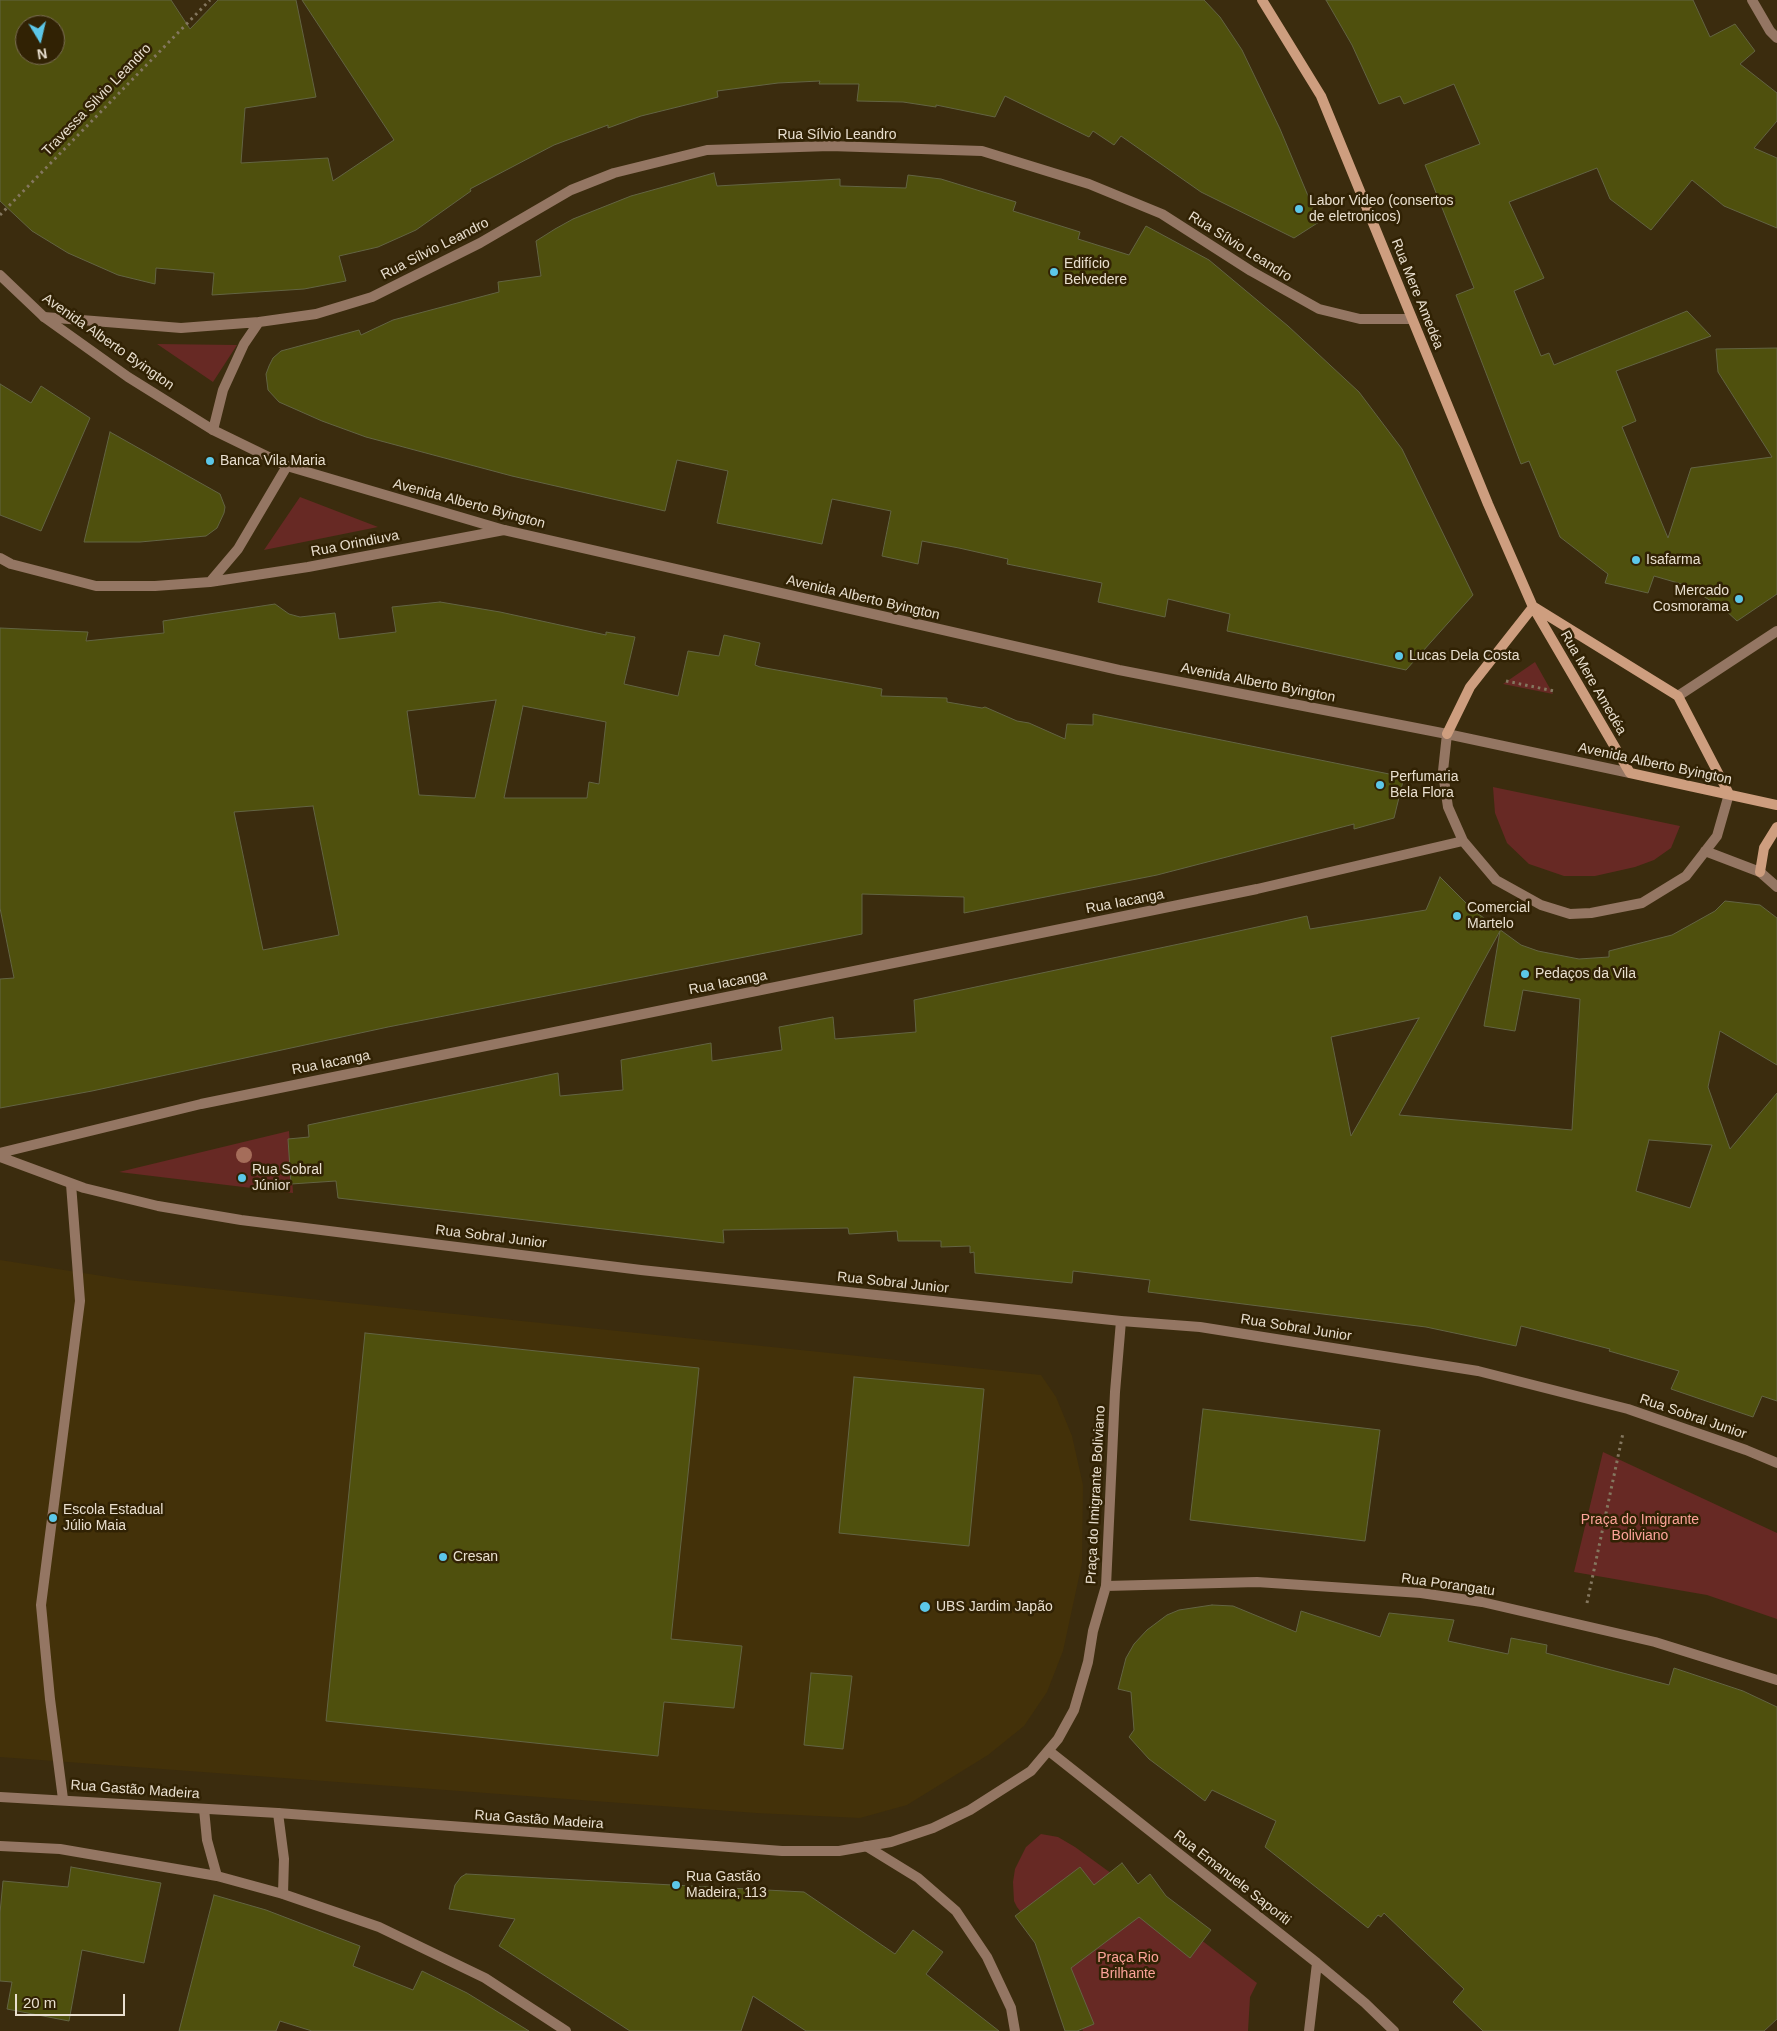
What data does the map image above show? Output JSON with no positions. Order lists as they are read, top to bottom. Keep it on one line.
{"streets":{"main road":["Rua Mere Amedéa","Avenida Alberto Byington"],"street":["Rua Sílvio Leandro","Rua Orindiuva","Rua Iacanga","Rua Sobral Junior","Praça do Imigrante Boliviano","Rua Porangatu","Rua Gastão Madeira","Rua Emanuele Saporiti"],"path":["Travessa Silvio Leandro"]},"crossings":[["Rua Sílvio Leandro","Rua Mere Amedéa"],["Rua Sílvio Leandro","Avenida Alberto Byington"],["Rua Mere Amedéa","Avenida Alberto Byington"],["Avenida Alberto Byington","Rua Orindiuva"],["Rua Iacanga","Rua Sobral Junior"],["Rua Sobral Junior","Praça do Imigrante Boliviano"],["Praça do Imigrante Boliviano","Rua Porangatu"],["Praça do Imigrante Boliviano","Rua Gastão Madeira"],["Praça do Imigrante Boliviano","Rua Emanuele Saporiti"],["Rua Gastão Madeira","Rua Emanuele Saporiti"]],"parks":["Praça do Imigrante Boliviano","Praça Rio Brilhante"],"places":["Labor Video (consertos de eletronicos)","Edifício Belvedere","Banca Vila Maria","Isafarma","Mercado Cosmorama","Lucas Dela Costa","Perfumaria Bela Flora","Comercial Martelo","Pedaços da Vila","Rua Sobral Júnior","Escola Estadual Júlio Maia","Cresan","UBS Jardim Japão","Rua Gastão Madeira, 113"],"scale_bar":"20 m","north":"bottom"}
